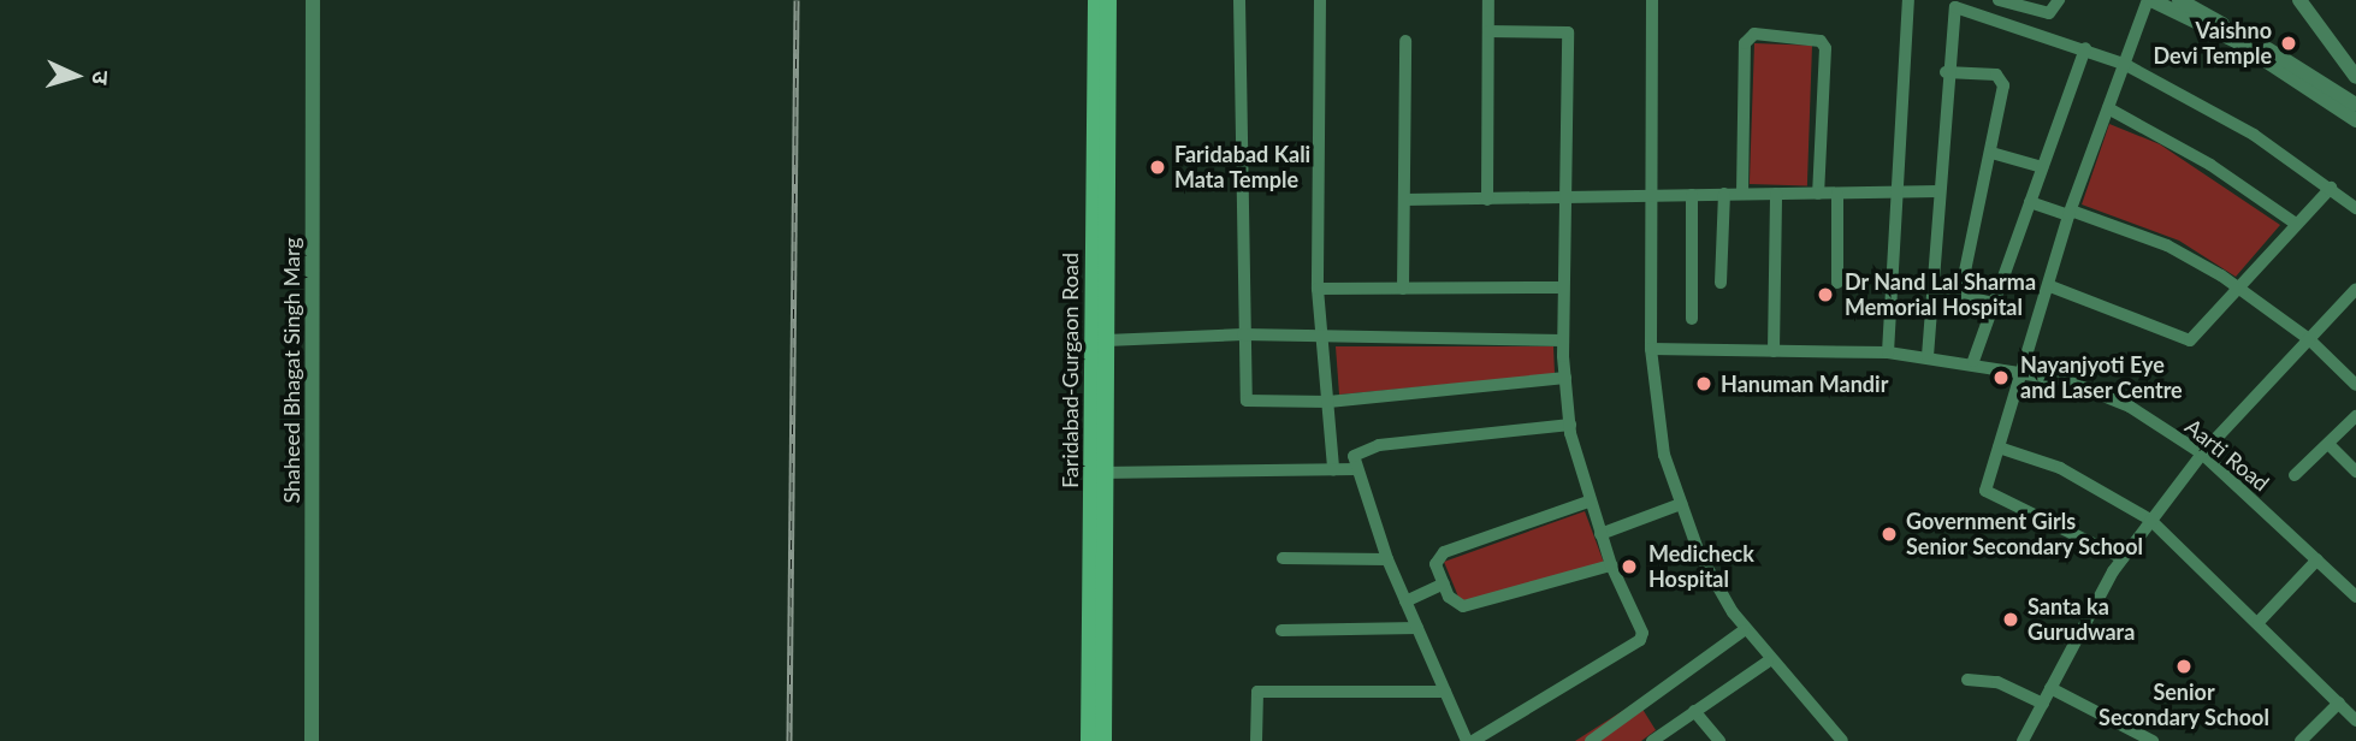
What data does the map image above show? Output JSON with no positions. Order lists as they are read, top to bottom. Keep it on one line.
{"streets":{"main road":["Faridabad-Gurgaon Road"],"street":["Shaheed Bhagat Singh Marg","Aarti Road"]},"places":["Vaishno Devi Temple","Faridabad Kali Mata Temple","Dr Nand Lal Sharma Memorial Hospital","Nayanjyoti Eye and Laser Centre","Hanuman Mandir","Government Girls Senior Secondary School","Medicheck Hospital","Santa ka Gurudwara","Senior Secondary School"],"north":"right"}
